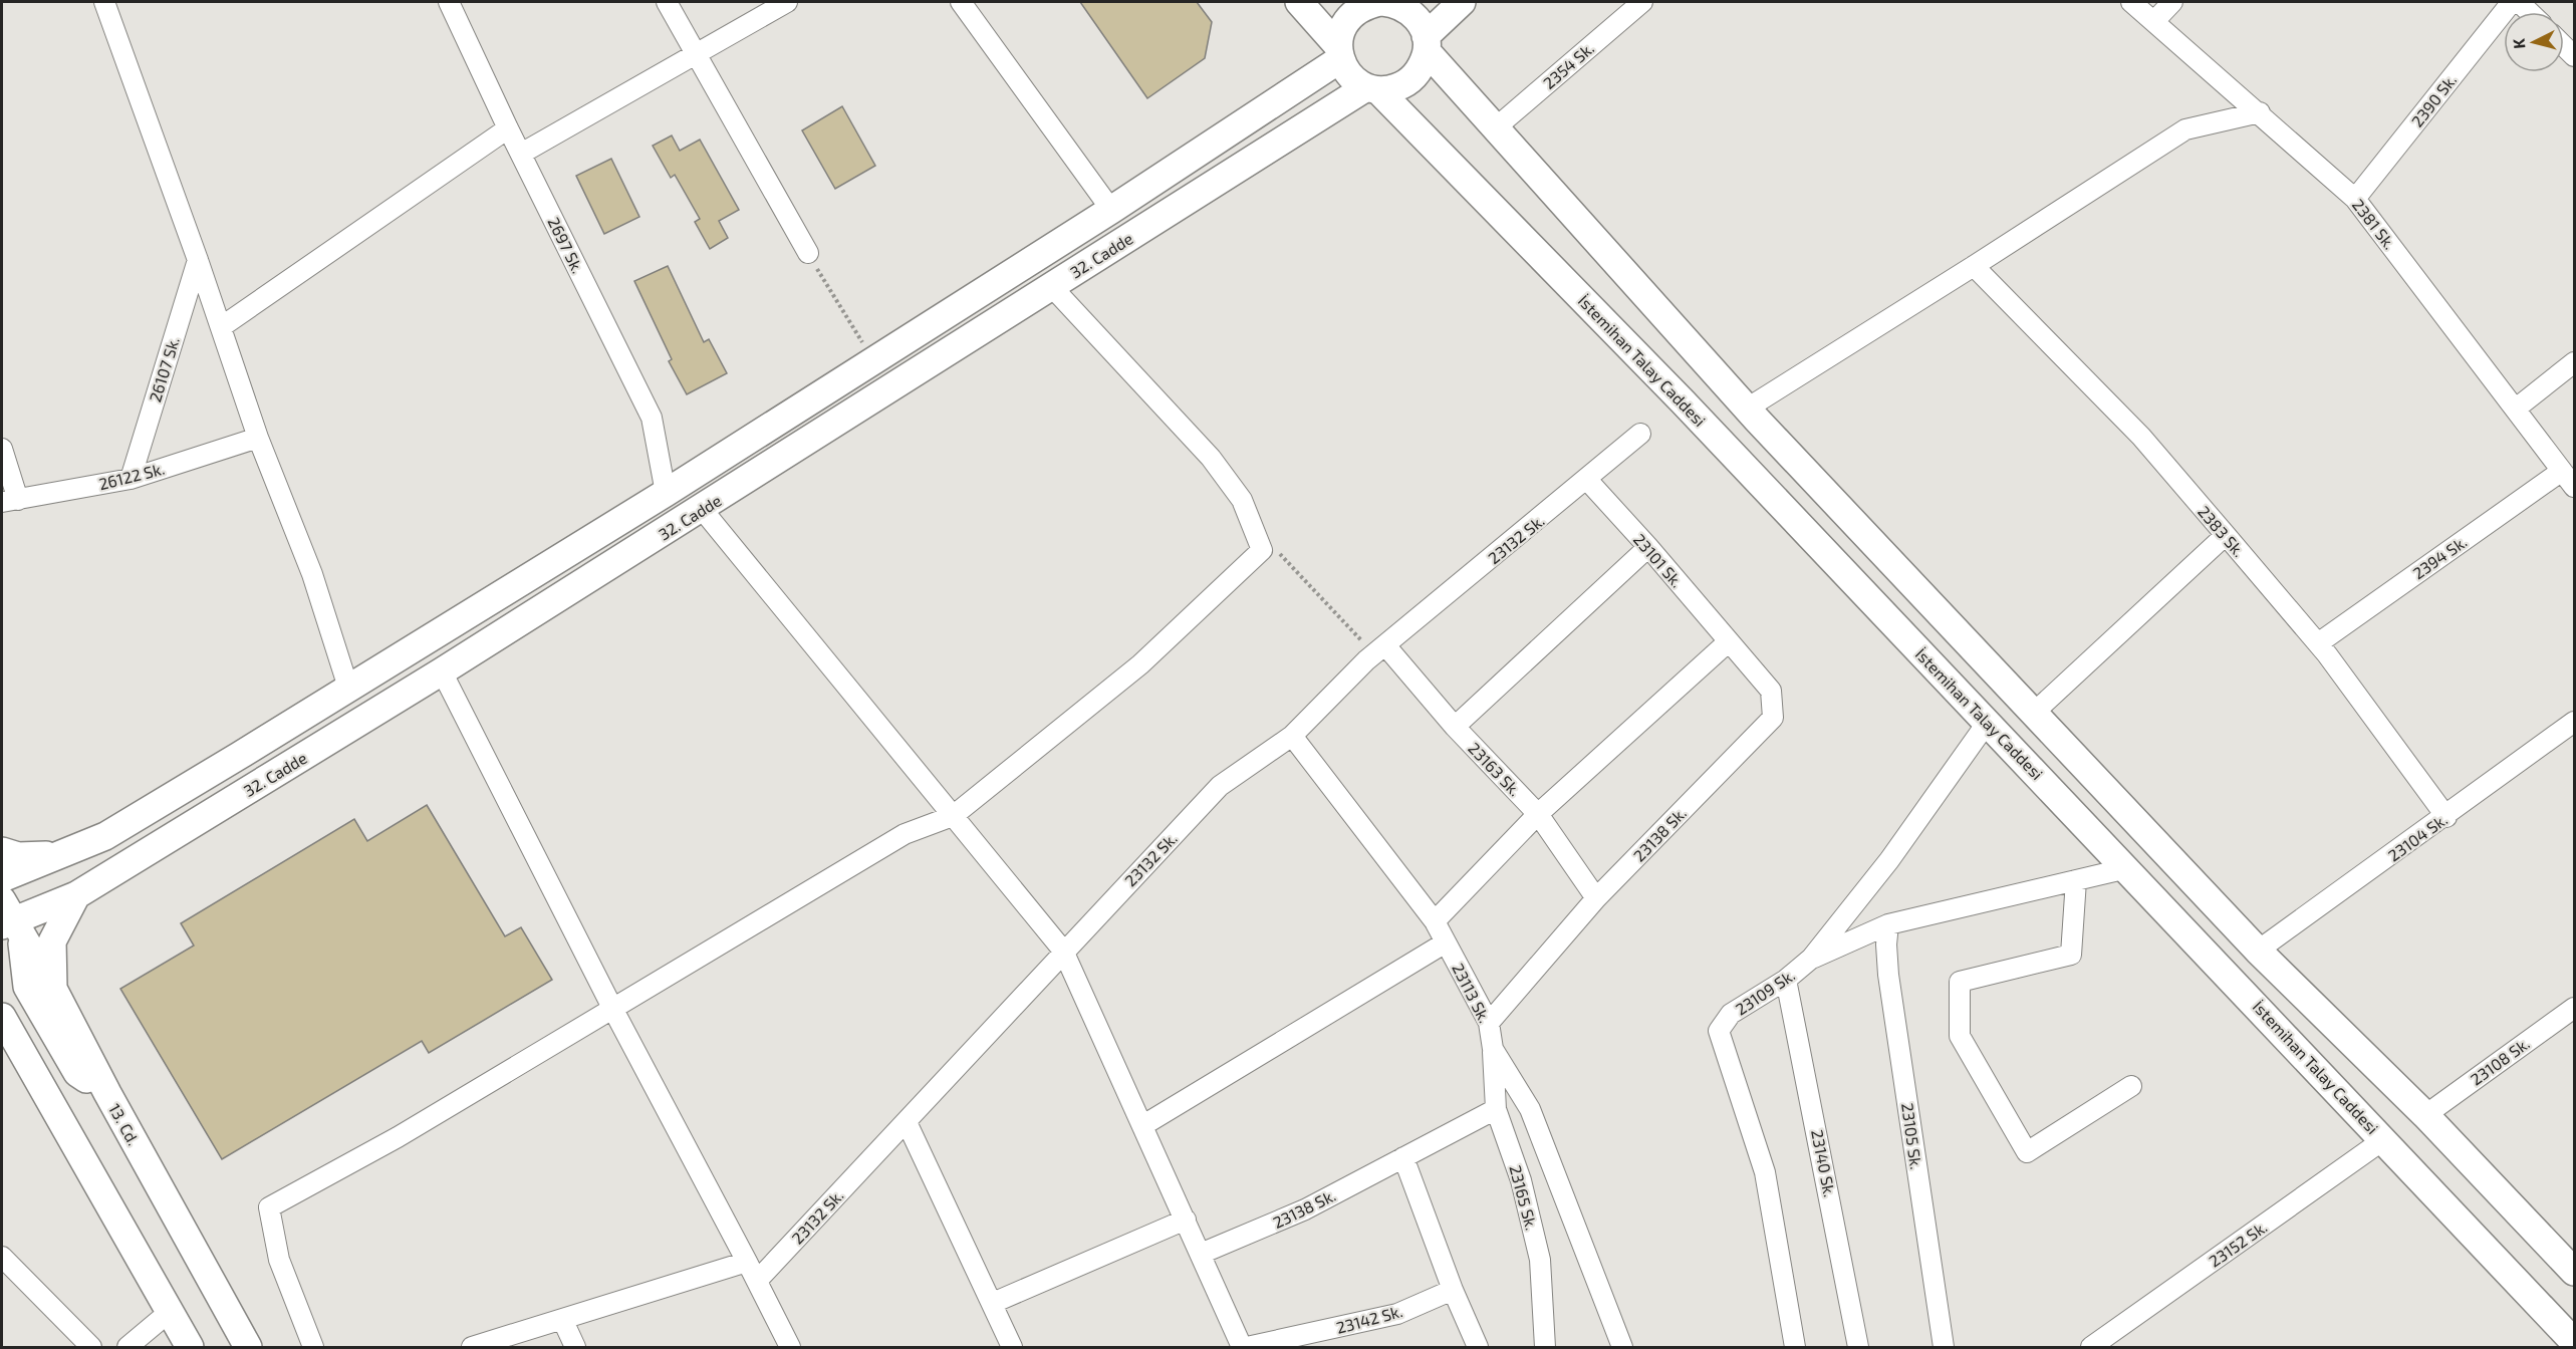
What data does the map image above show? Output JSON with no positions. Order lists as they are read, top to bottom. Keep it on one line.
{"streets":{"main road":["32. Cadde","İstemihan Talay Caddesi","13. Cd."],"street":["2354 Sk.","2390 Sk.","2381 Sk.","2697 Sk.","26107 Sk.","26122 Sk.","2383 Sk.","23132 Sk.","2394 Sk.","23101 Sk.","23163 Sk.","23138 Sk.","23104 Sk.","23109 Sk.","23113 Sk.","23108 Sk.","23105 Sk.","23140 Sk.","23165 Sk.","23152 Sk.","23142 Sk."]},"crossings":[["2390 Sk.","2381 Sk."],["2381 Sk.","2394 Sk."],["2697 Sk.","32. Cadde"],["32. Cadde","İstemihan Talay Caddesi"],["32. Cadde","13. Cd."],["İstemihan Talay Caddesi","23109 Sk."],["İstemihan Talay Caddesi","23152 Sk."],["26107 Sk.","26122 Sk."],["2383 Sk.","2394 Sk."],["2383 Sk.","23104 Sk."],["23132 Sk.","23101 Sk."],["23132 Sk.","23163 Sk."],["23132 Sk.","23113 Sk."],["23101 Sk.","23138 Sk."],["23163 Sk.","23138 Sk."],["23138 Sk.","23113 Sk."],["23138 Sk.","23165 Sk."],["23109 Sk.","23140 Sk."],["23113 Sk.","23165 Sk."]],"north":"left"}
